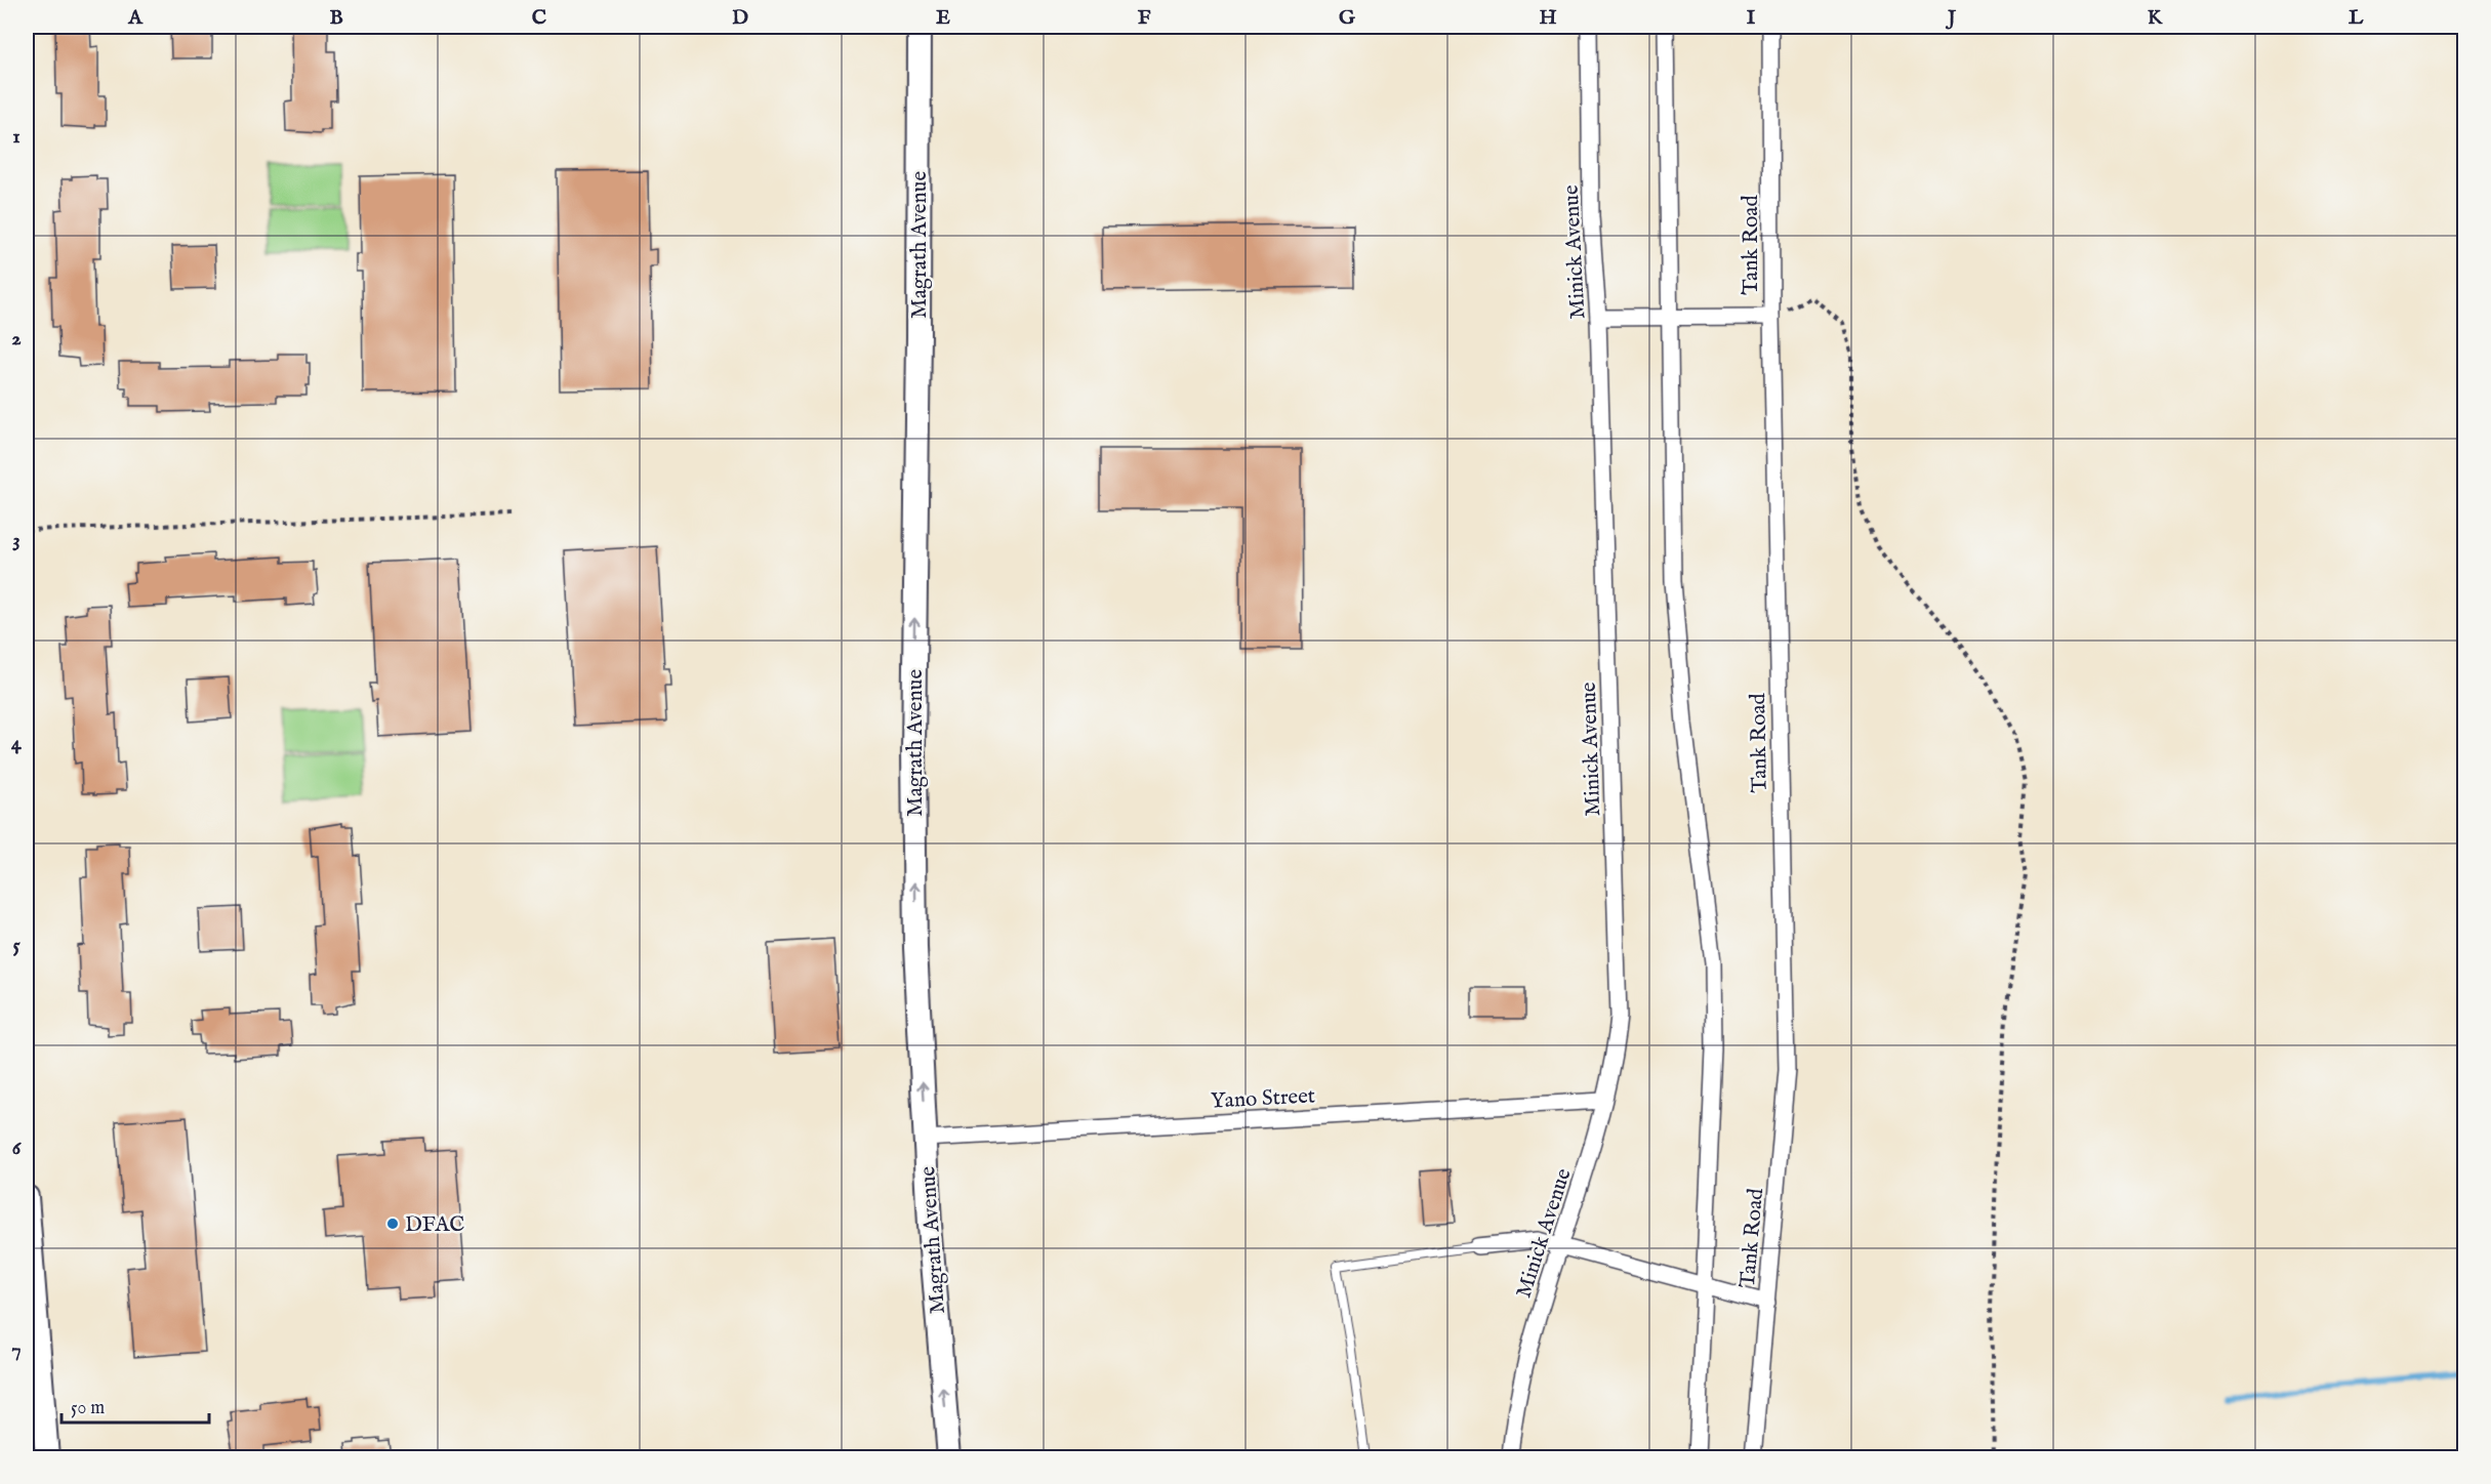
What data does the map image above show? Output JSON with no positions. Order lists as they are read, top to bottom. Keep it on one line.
{"streets":{"main road":["Magrath Avenue"],"street":["Tank Road","Minick Avenue","Yano Street"]},"crossings":[["Magrath Avenue","Yano Street"],["Minick Avenue","Yano Street"]],"one_way":["Magrath Avenue"],"places":["DFAC"],"scale_bar":"50 m","grid":{"columns":["A","B","C","D","E","F","G","H","I","J","K","L"],"rows":["1","2","3","4","5","6","7"]}}
